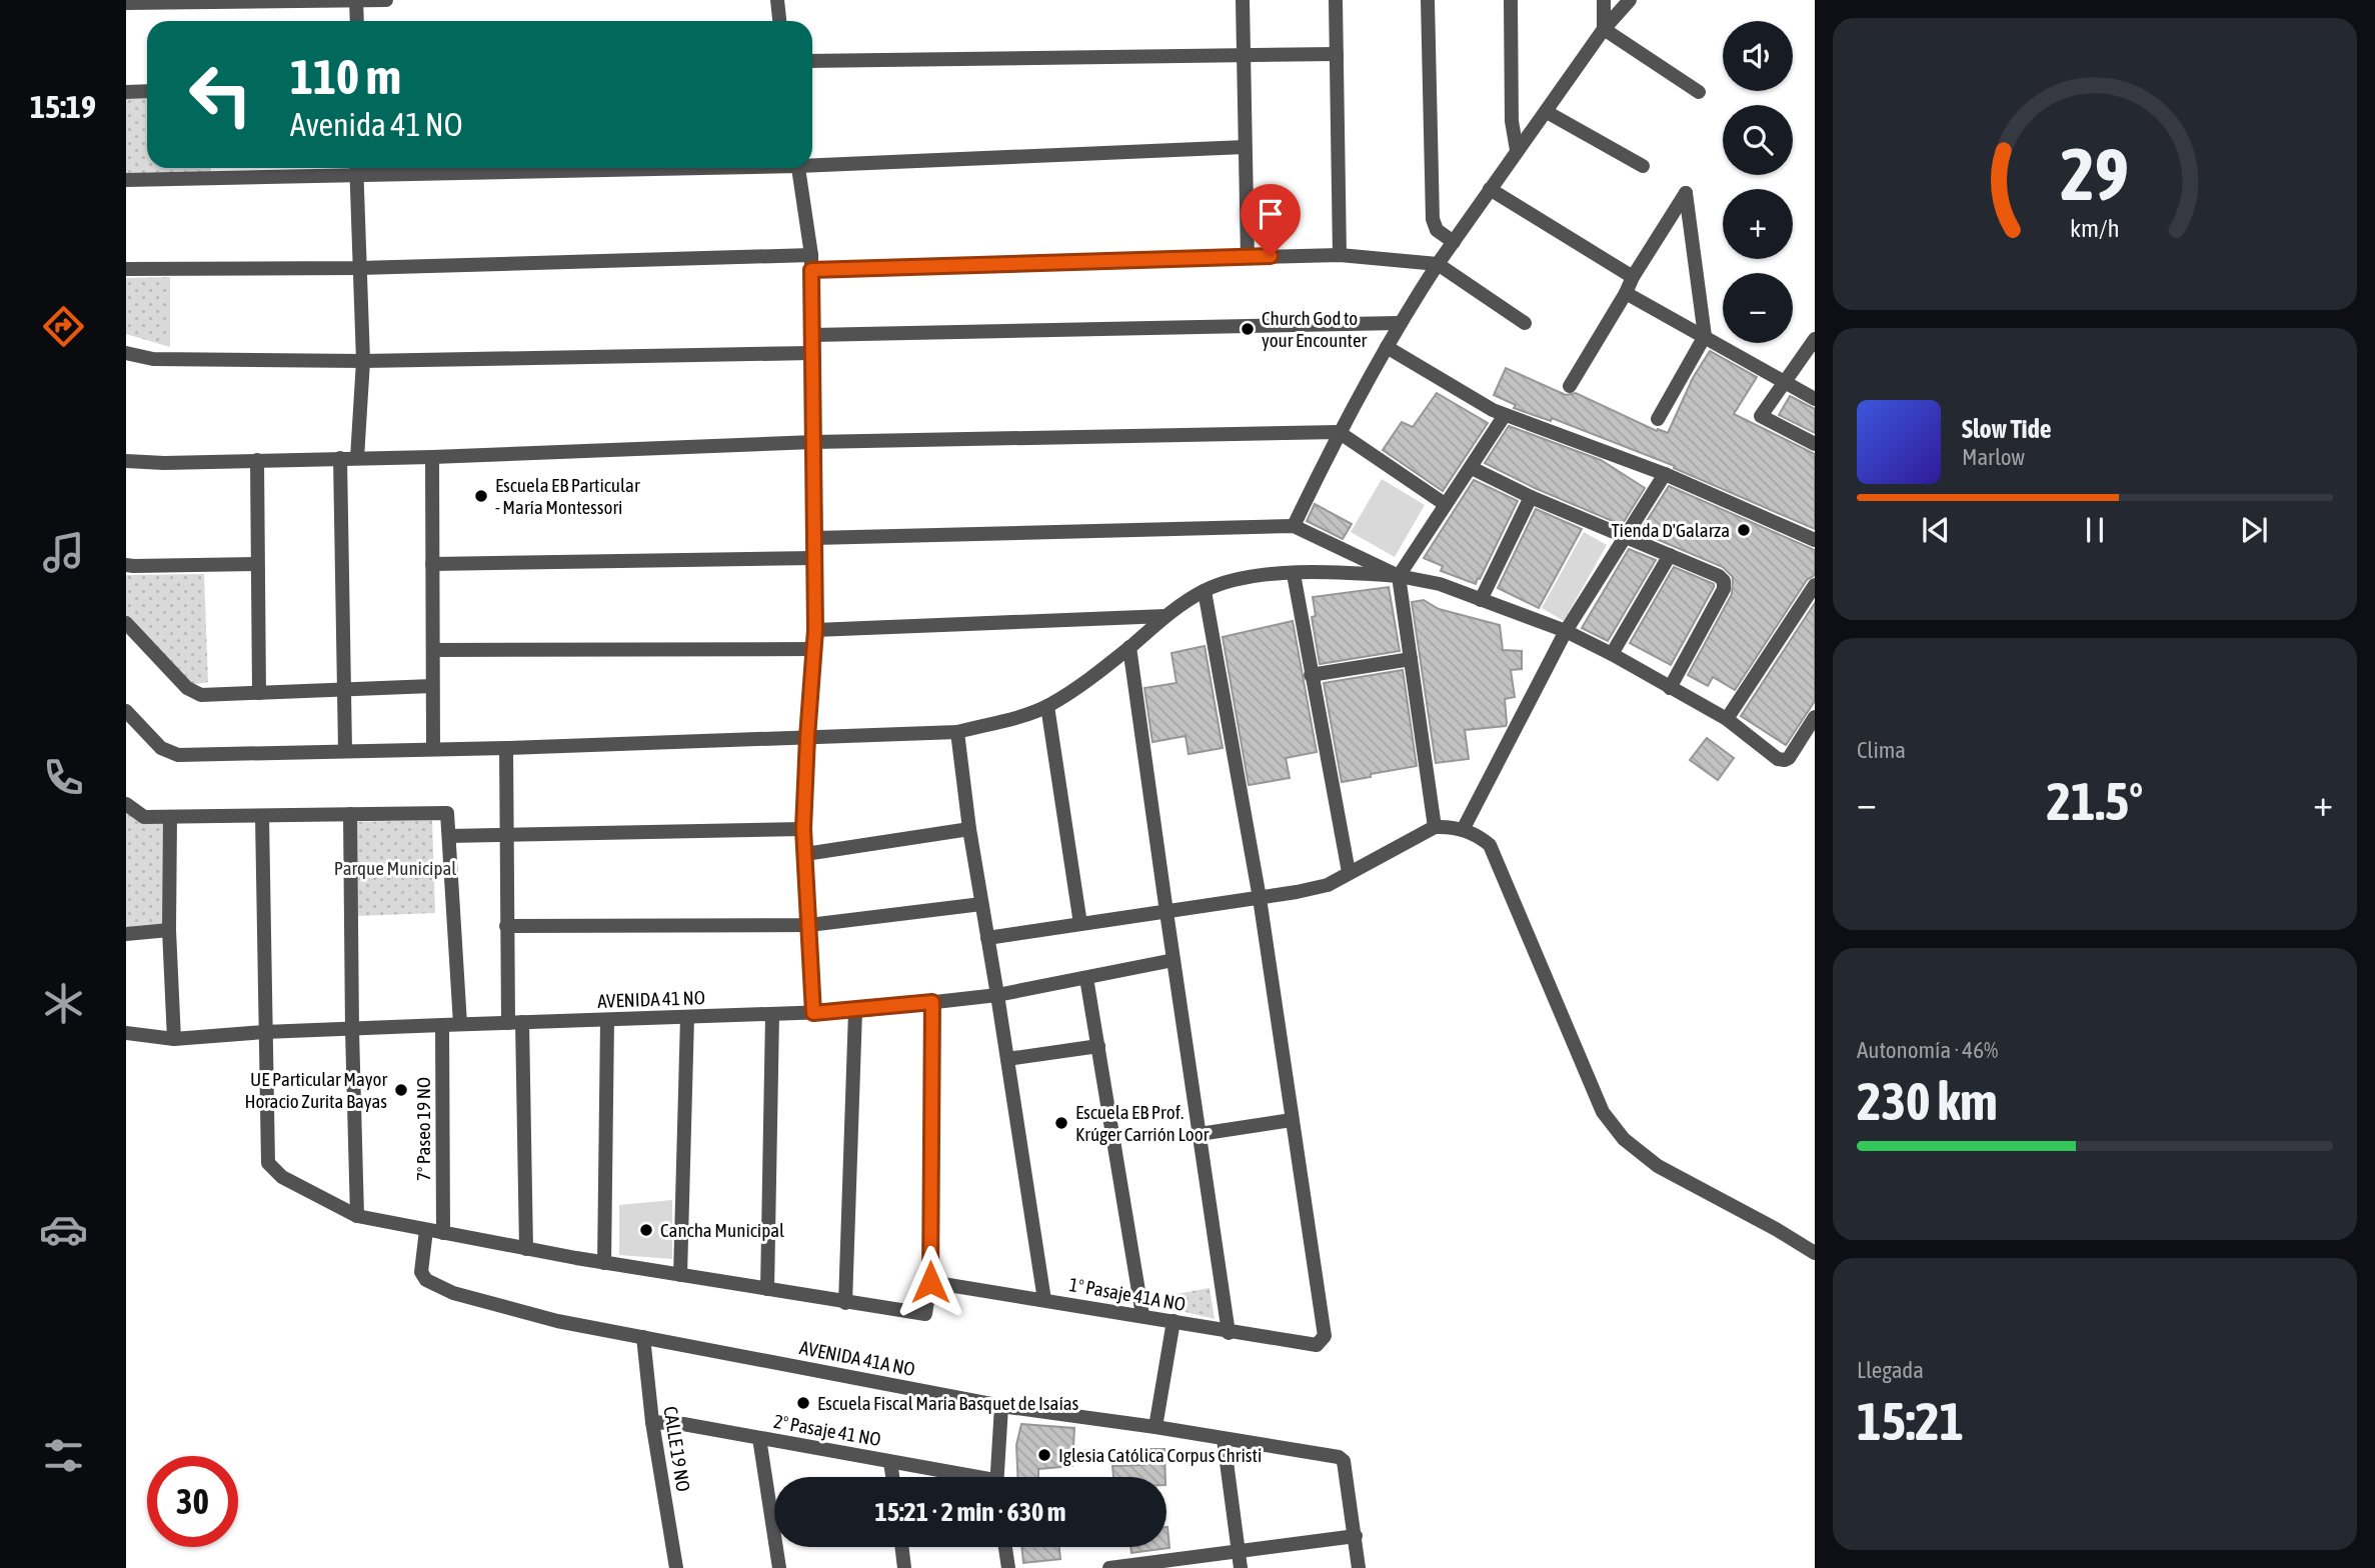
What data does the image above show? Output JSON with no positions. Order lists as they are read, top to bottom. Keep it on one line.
{"streets":{"street":["AVENIDA 41 NO","7º Paseo 19 NO","1º Pasaje 41A NO","AVENIDA 41A NO","2º Pasaje 41 NO","CALLE 19 NO"]},"crossings":[["AVENIDA 41 NO","7º Paseo 19 NO"],["AVENIDA 41A NO","CALLE 19 NO"],["2º Pasaje 41 NO","CALLE 19 NO"]],"parks":["Parque Municipal"],"places":["Church God to your Encounter","Escuela EB Particular - María Montessori","Tienda D'Galarza","UE Particular Mayor Horacio Zurita Bayas","Escuela EB Prof. Krúger Carrión Loor","Cancha Municipal","Escuela Fiscal María Basquet de Isaías","Iglesia Católica Corpus Christi"],"page":{"tabs":"15:19","map_buttons":["+","−"],"turn":["110 m","Avenida 41 NO"],"song":["Slow Tide","Marlow"],"tile":["Clima",["Autonomía · 46%","230 km"],["Llegada","15:21"]],"heat":["−","21.5°","+"],"limit":"30","trip":"15:21 · 2 min · 630 m","gauge":["29","km/h"]}}
